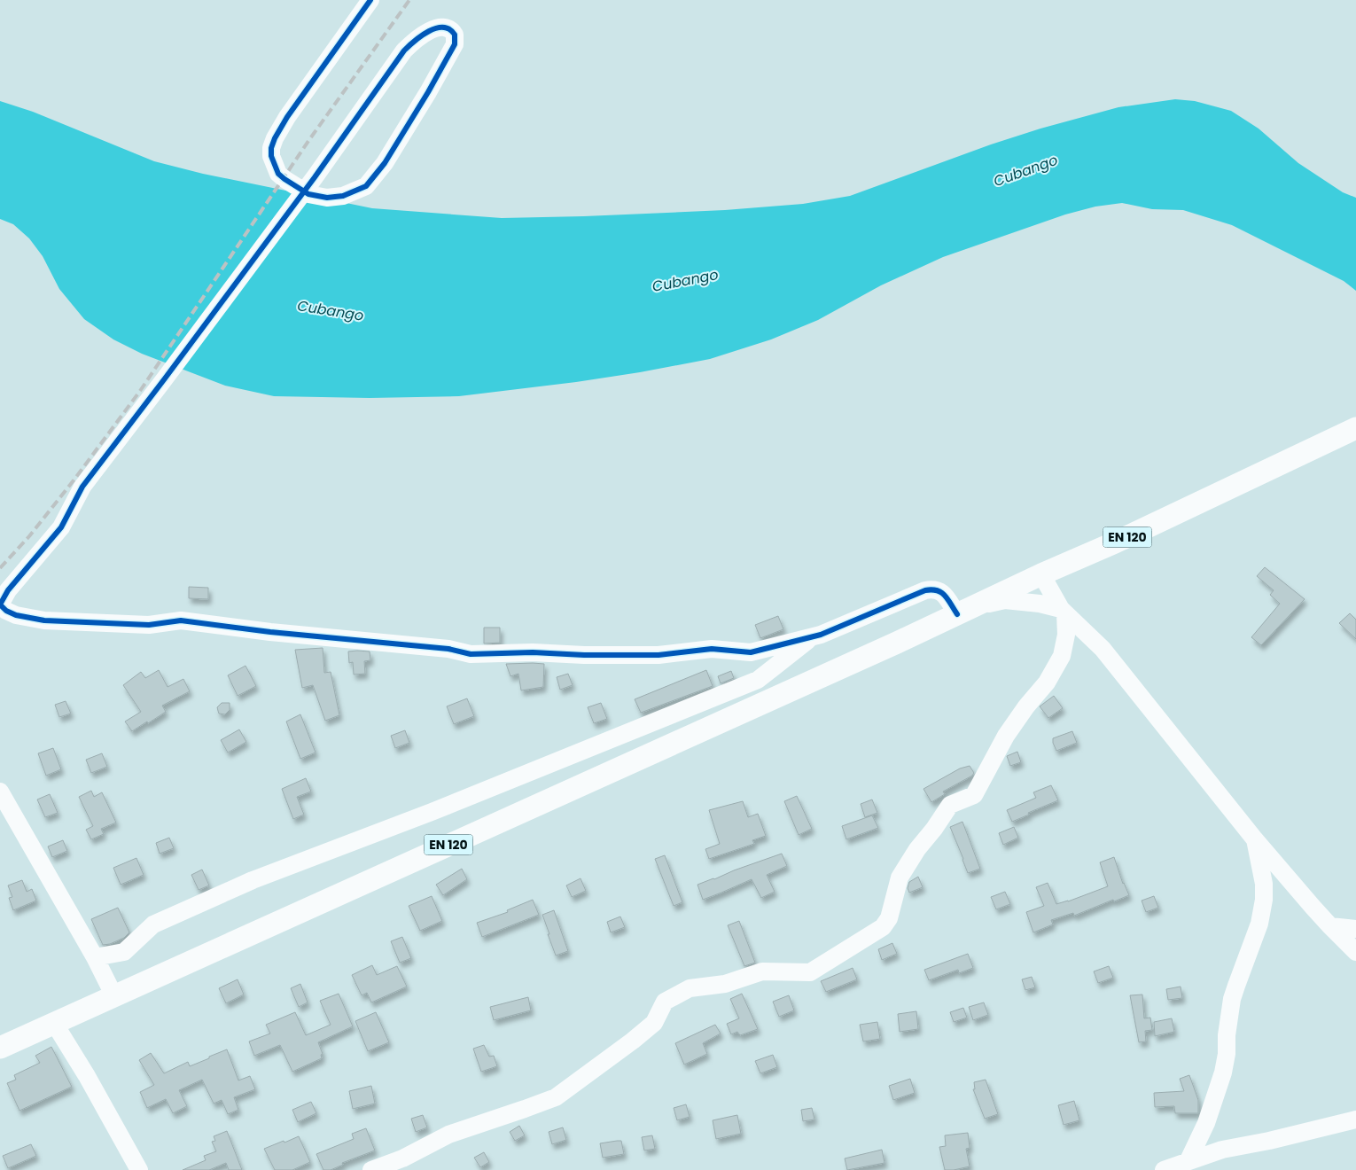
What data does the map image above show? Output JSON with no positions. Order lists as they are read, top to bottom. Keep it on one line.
{"streets":{"main road":["EN 120"]},"water":["Cubango"]}
